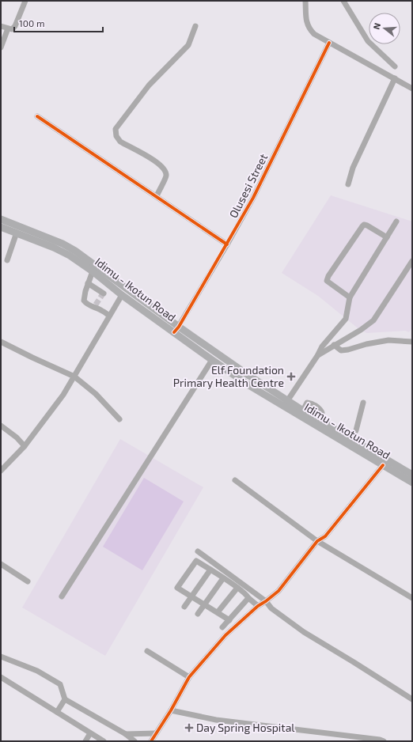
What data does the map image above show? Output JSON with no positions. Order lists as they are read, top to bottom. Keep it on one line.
{"streets":{"main road":["Idimu - Ikotun Road"],"street":["Olusesi Street"]},"crossings":[["Olusesi Street","Idimu - Ikotun Road"]],"places":{"health":["Elf Foundation Primary Health Centre","Day Spring Hospital"]},"scale_bar":"100 m","north":"left"}
